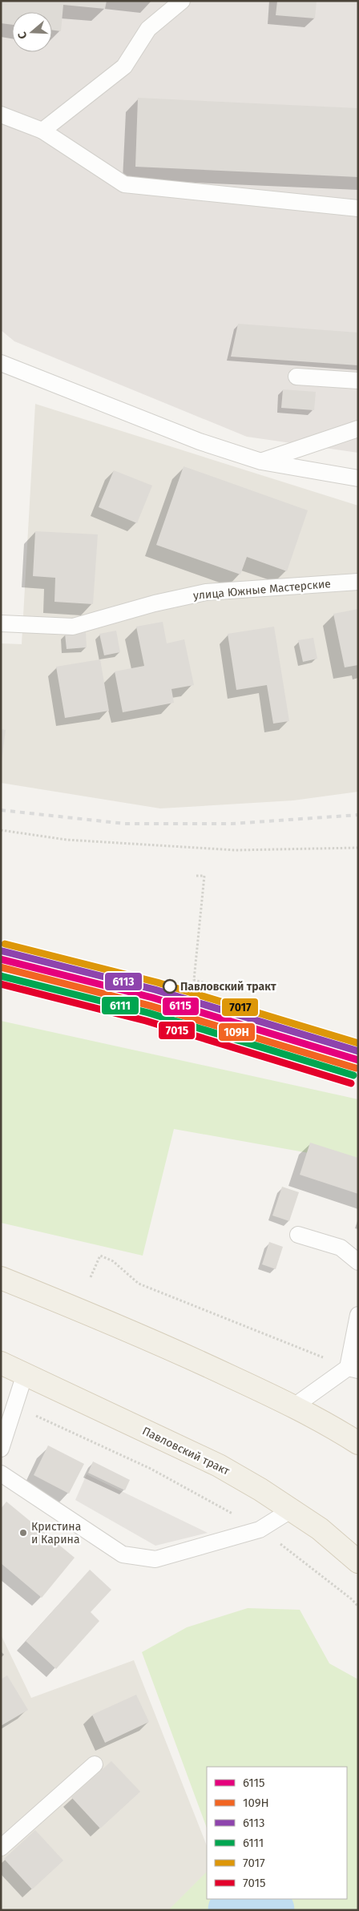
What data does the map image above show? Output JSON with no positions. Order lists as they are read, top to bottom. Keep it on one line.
{"streets":{"main road":["Павловский тракт"],"lane":["улица Южные Мастерские"]},"places":["Павловский тракт","Кристина и Карина"],"lines":["transit line 7017","transit line 6113","transit line 6115","transit line 109Н","transit line 6111","transit line 7015"],"legend":["6115","109Н","6113","6111","7017","7015"],"north":"left"}
